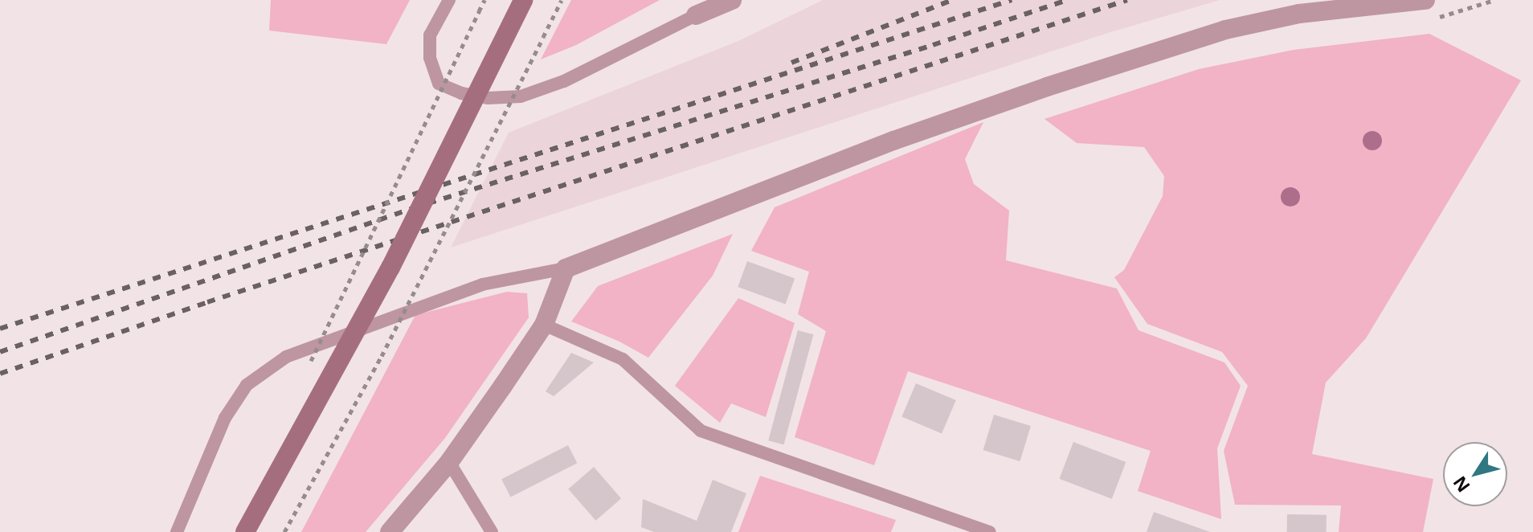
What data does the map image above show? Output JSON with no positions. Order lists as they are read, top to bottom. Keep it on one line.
{"north":"bottom left"}
